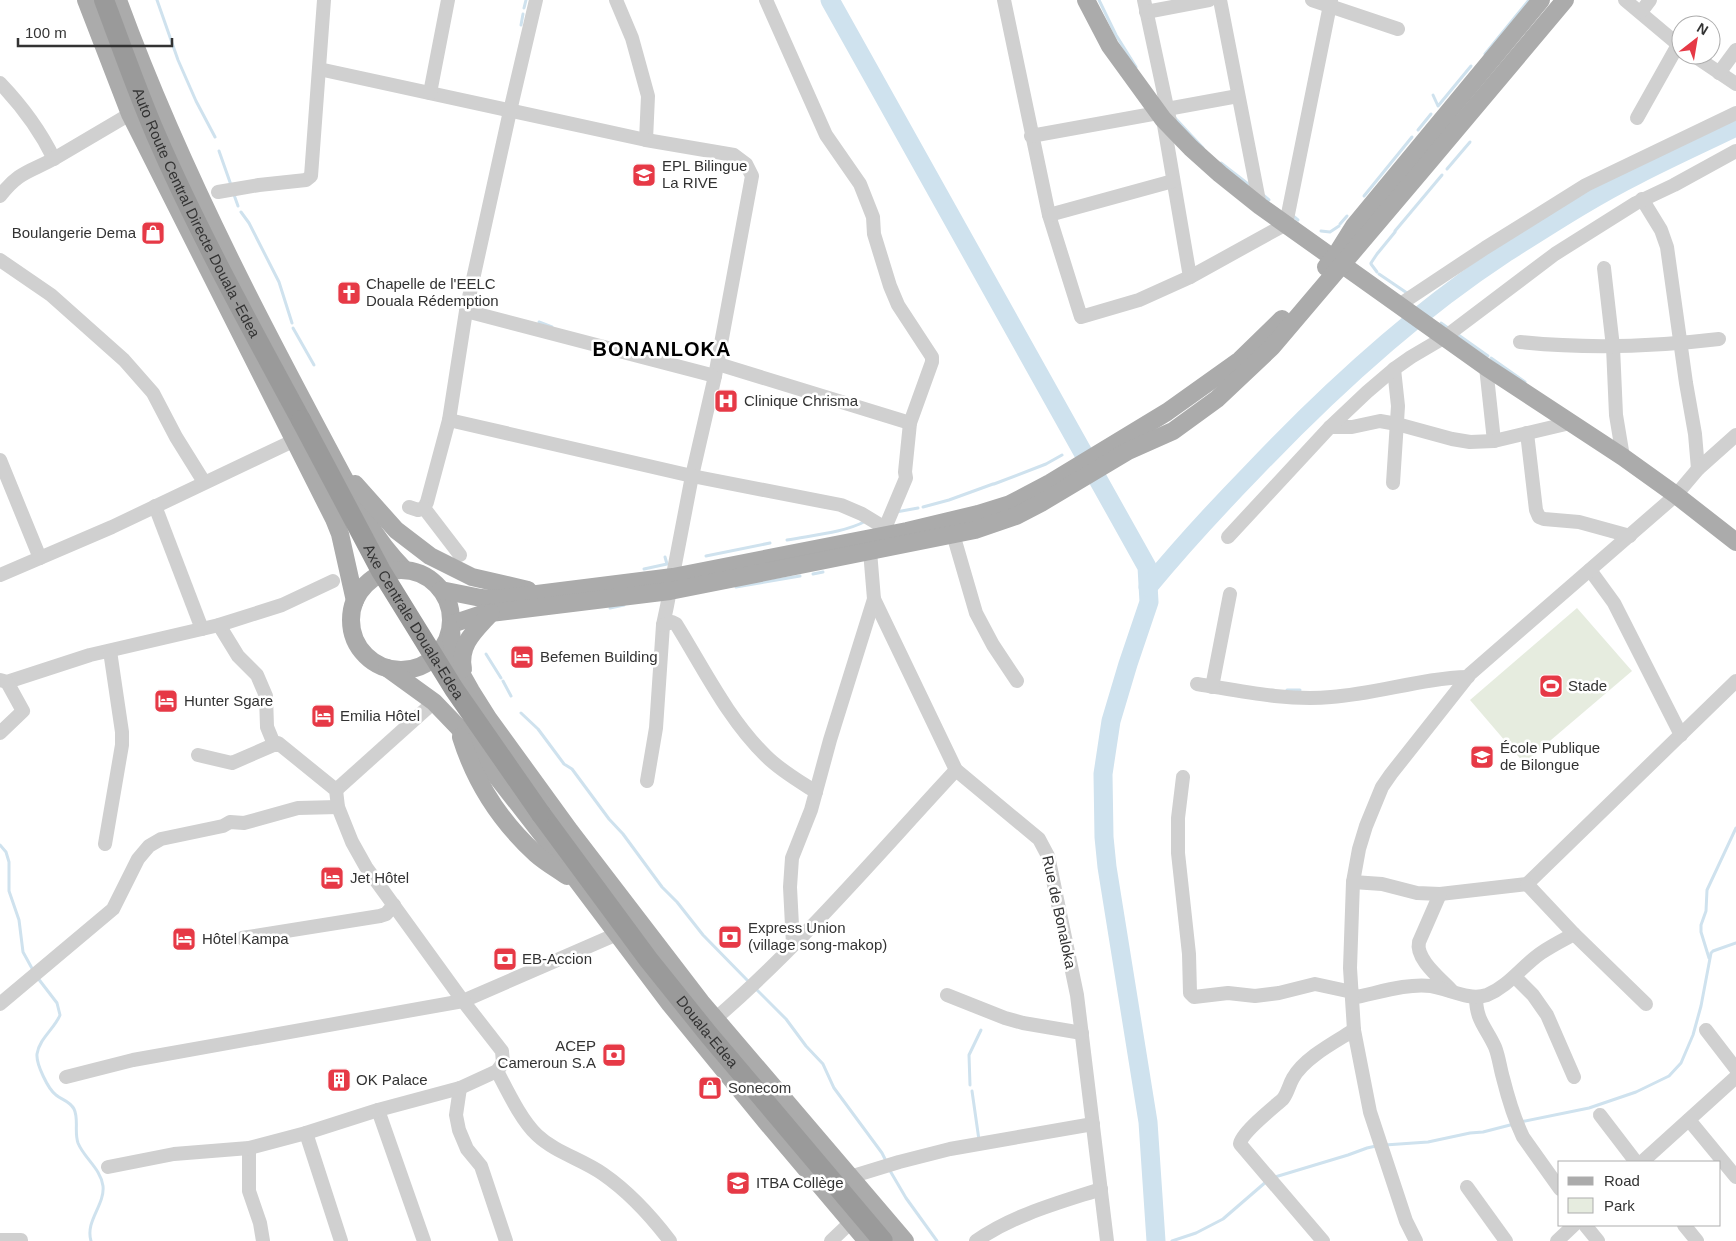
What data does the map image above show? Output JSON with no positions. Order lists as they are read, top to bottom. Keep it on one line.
{"streets":{"highway":["Auto Route Central Directe Douala -Edea","Axe Centrale Douala-Edea","Douala-Edea"],"street":["Rue de Bonaloka"]},"crossings":[["Auto Route Central Directe Douala -Edea","Axe Centrale Douala-Edea"],["Axe Centrale Douala-Edea","Douala-Edea"]],"districts":["BONANLOKA"],"places":{"school or university":["EPL Bilingue La RIVE","École Publique de Bilongue","ITBA Collège"],"shop":["Boulangerie Dema","Sonecom"],"church":["Chapelle de l'EELC Douala Rédemption"],"hospital":["Clinique Chrisma"],"hotel":["Befemen Building","Hunter Sgare","Emilia Hôtel","Jet Hôtel","Hôtel Kampa"],"sports":["Stade"],"bank":["Express Union (village song-makop)","EB-Accion","ACEP Cameroun S.A"],"building":["OK Palace"]},"legend":["Road","Park"],"scale_bar":"100 m","north":"top right"}
